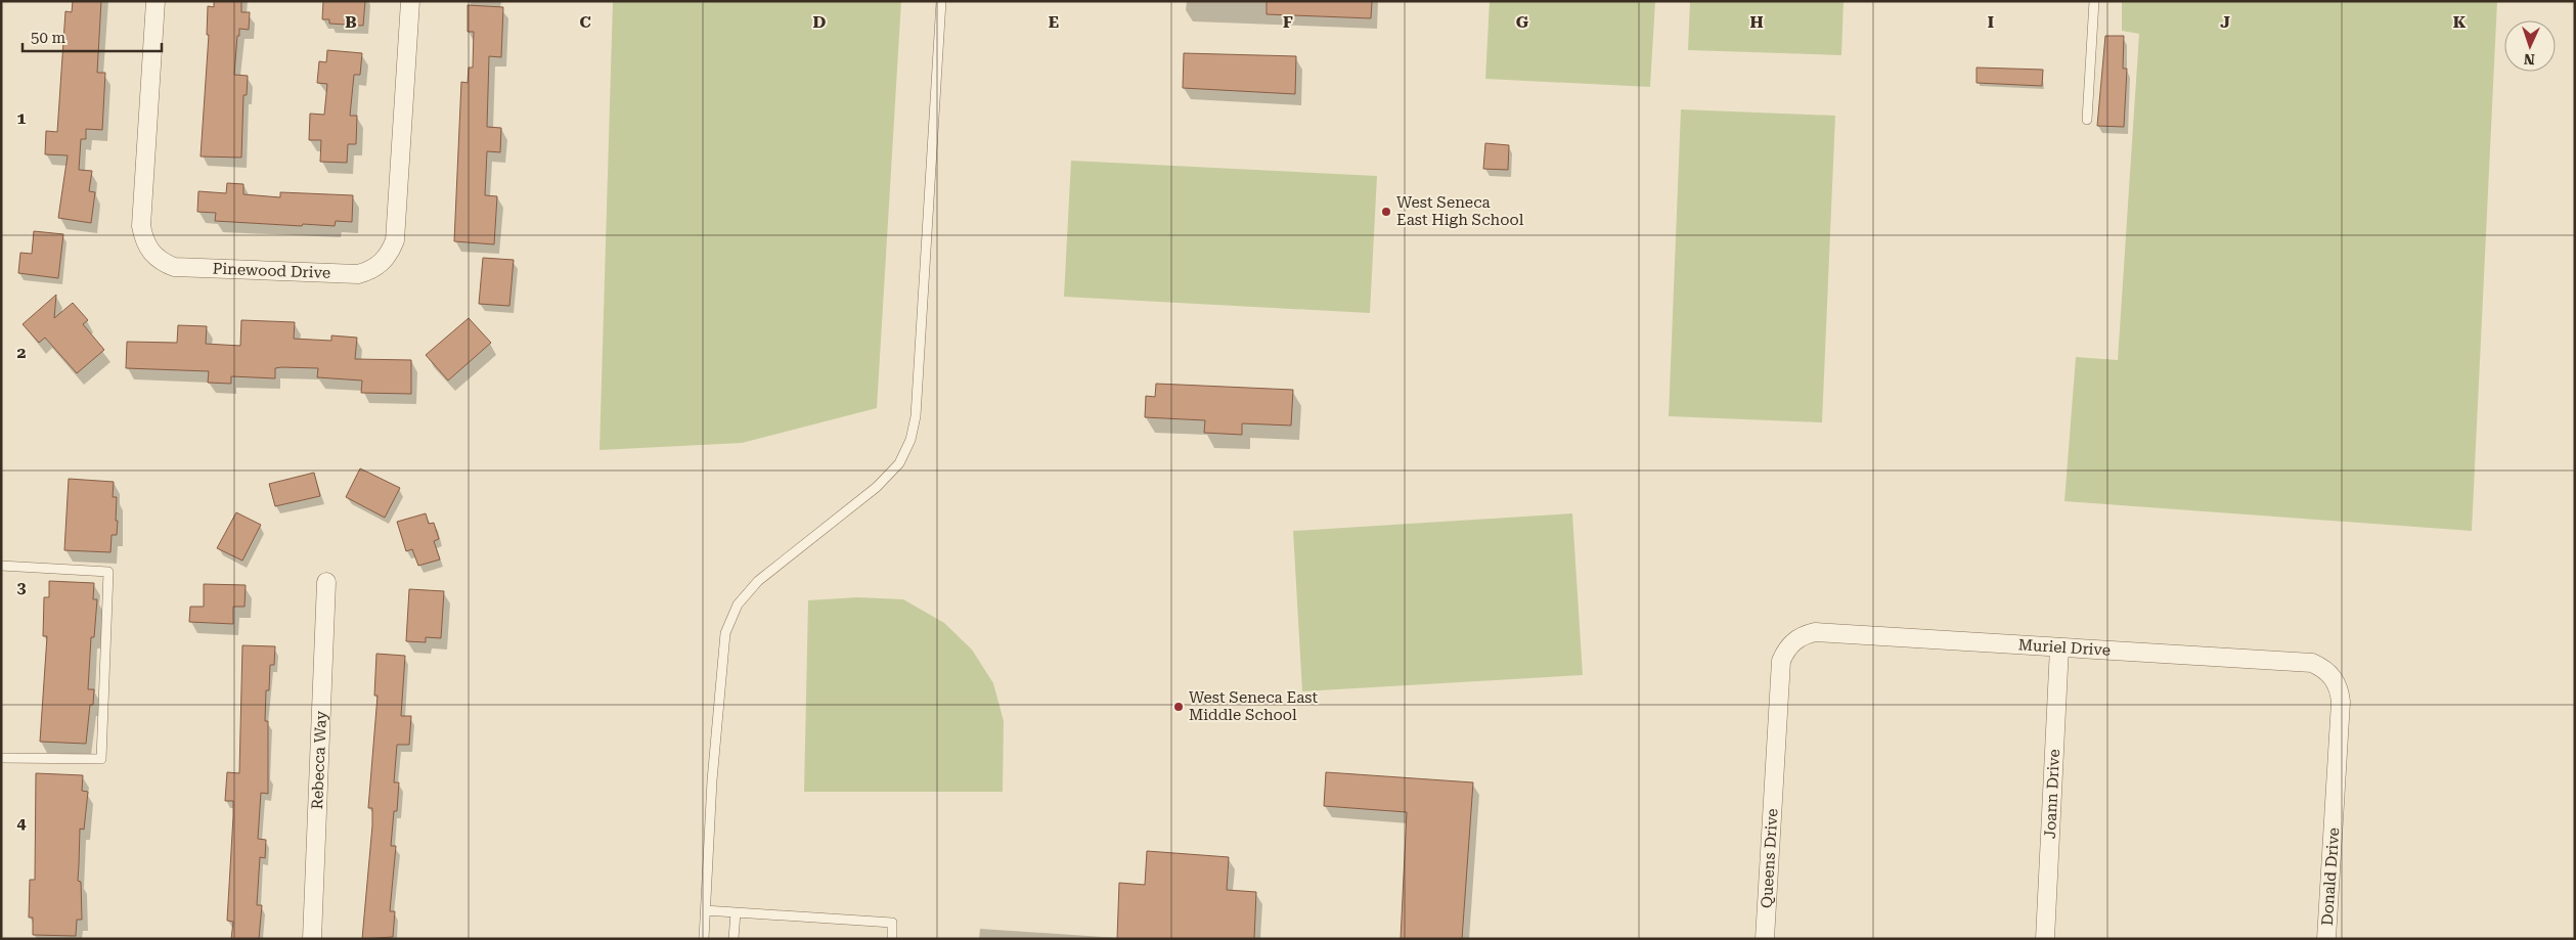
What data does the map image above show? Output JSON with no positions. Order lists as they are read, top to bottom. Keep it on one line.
{"streets":{"street":["Pinewood Drive","Muriel Drive","Rebecca Way","Joann Drive","Queens Drive","Donald Drive"]},"crossings":[["Muriel Drive","Joann Drive"],["Muriel Drive","Queens Drive"],["Muriel Drive","Donald Drive"]],"places":["West Seneca East High School","West Seneca East Middle School"],"scale_bar":"50 m","north":"bottom","grid":{"columns":["B","C","D","E","F","G","H","I","J","K"],"rows":["1","2","3","4"]}}
